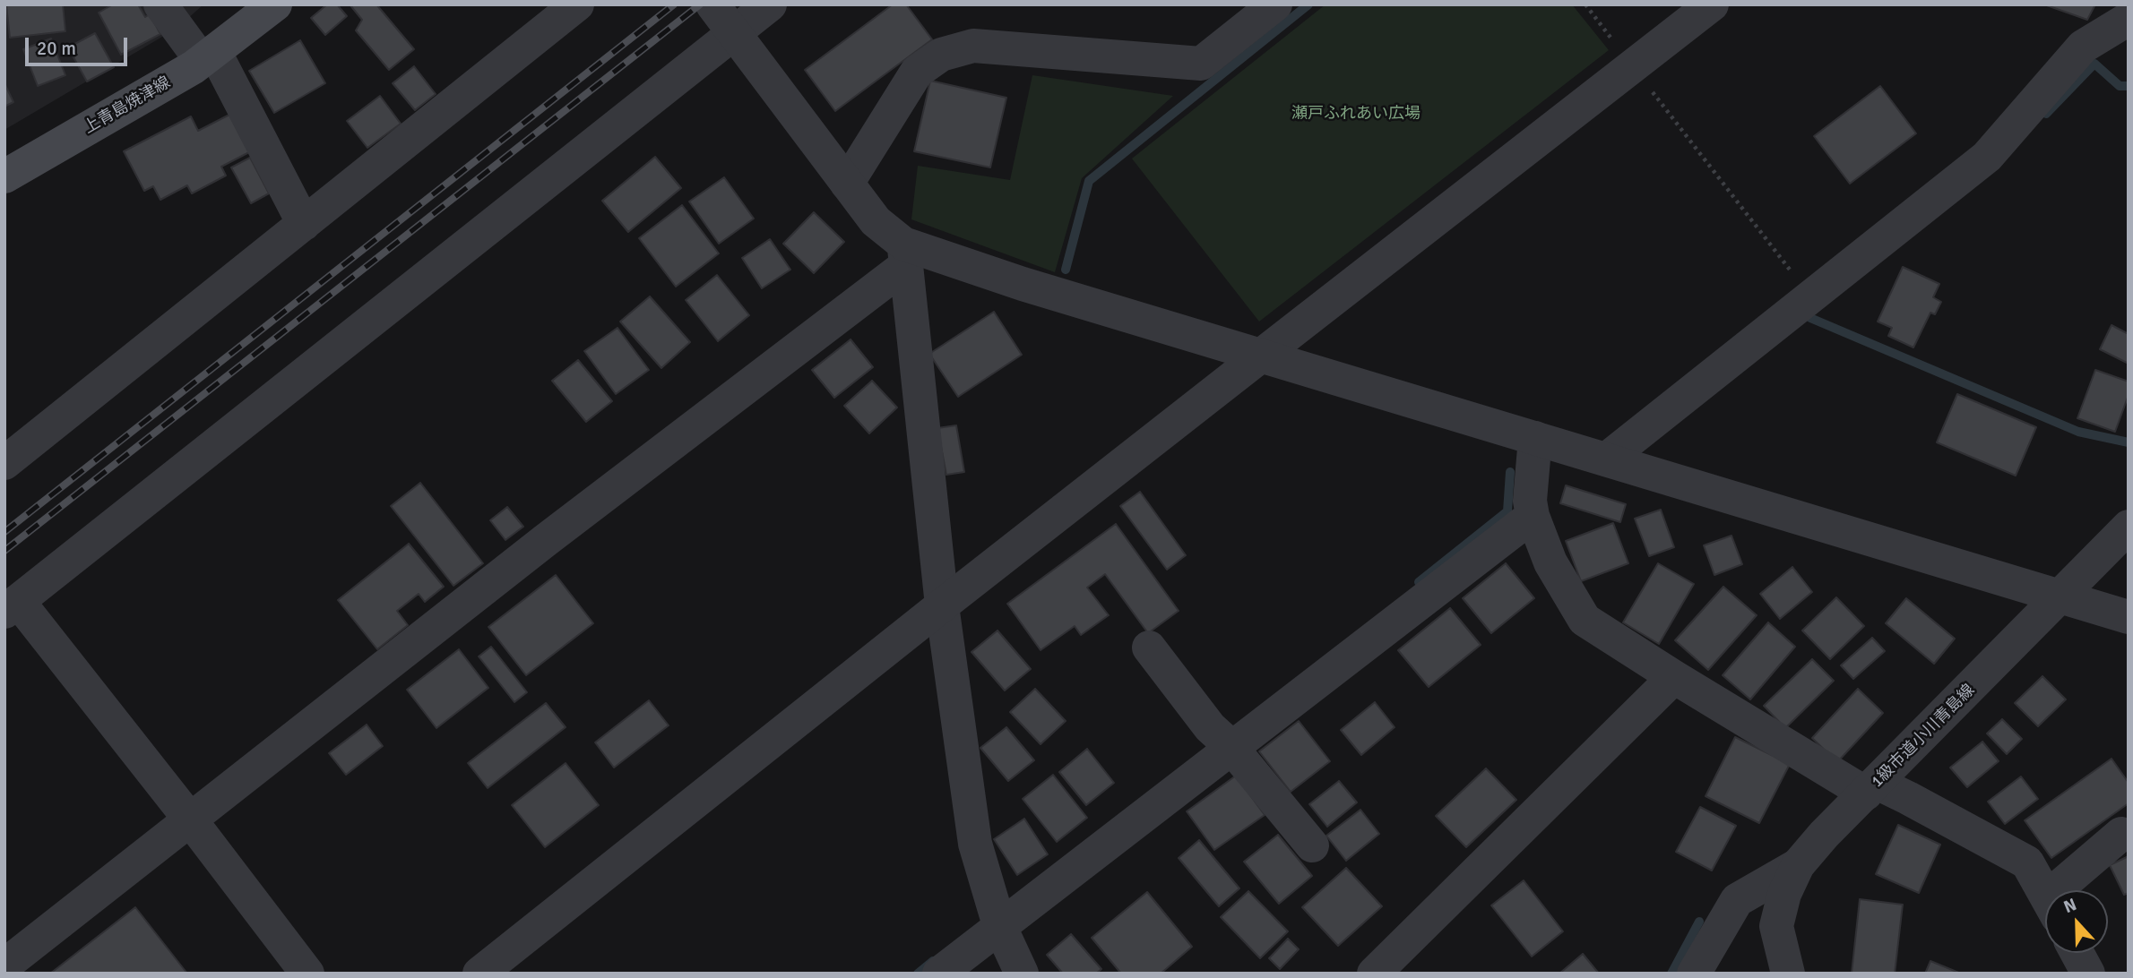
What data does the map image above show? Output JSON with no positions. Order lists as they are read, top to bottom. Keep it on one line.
{"streets":{"main road":["上青島焼津線"],"street":["1級市道小川青島線"]},"parks":["瀬戸ふれあい広場"],"scale_bar":"20 m","north":"top"}
